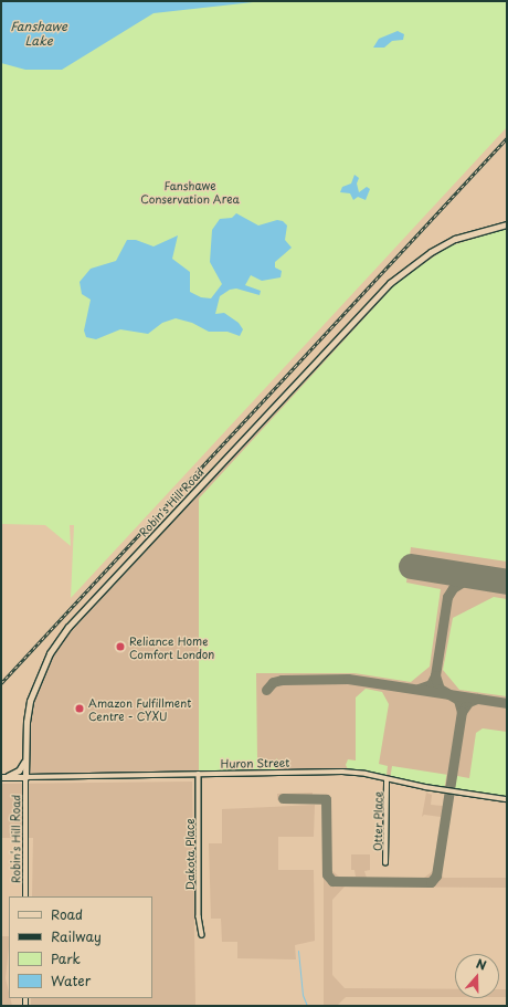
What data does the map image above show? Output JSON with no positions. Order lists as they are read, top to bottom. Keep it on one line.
{"streets":{"main road":["Robin's Hill Road","Huron Street"],"street":["Otter Place","Dakota Place"]},"crossings":[["Robin's Hill Road","Huron Street"],["Huron Street","Otter Place"],["Huron Street","Dakota Place"]],"water":["Fanshawe Lake"],"parks":["Fanshawe Conservation Area"],"places":["Reliance Home Comfort London","Amazon Fulfillment Centre - CYXU"],"legend":["Road","Railway","Park","Water"],"north":"top"}
